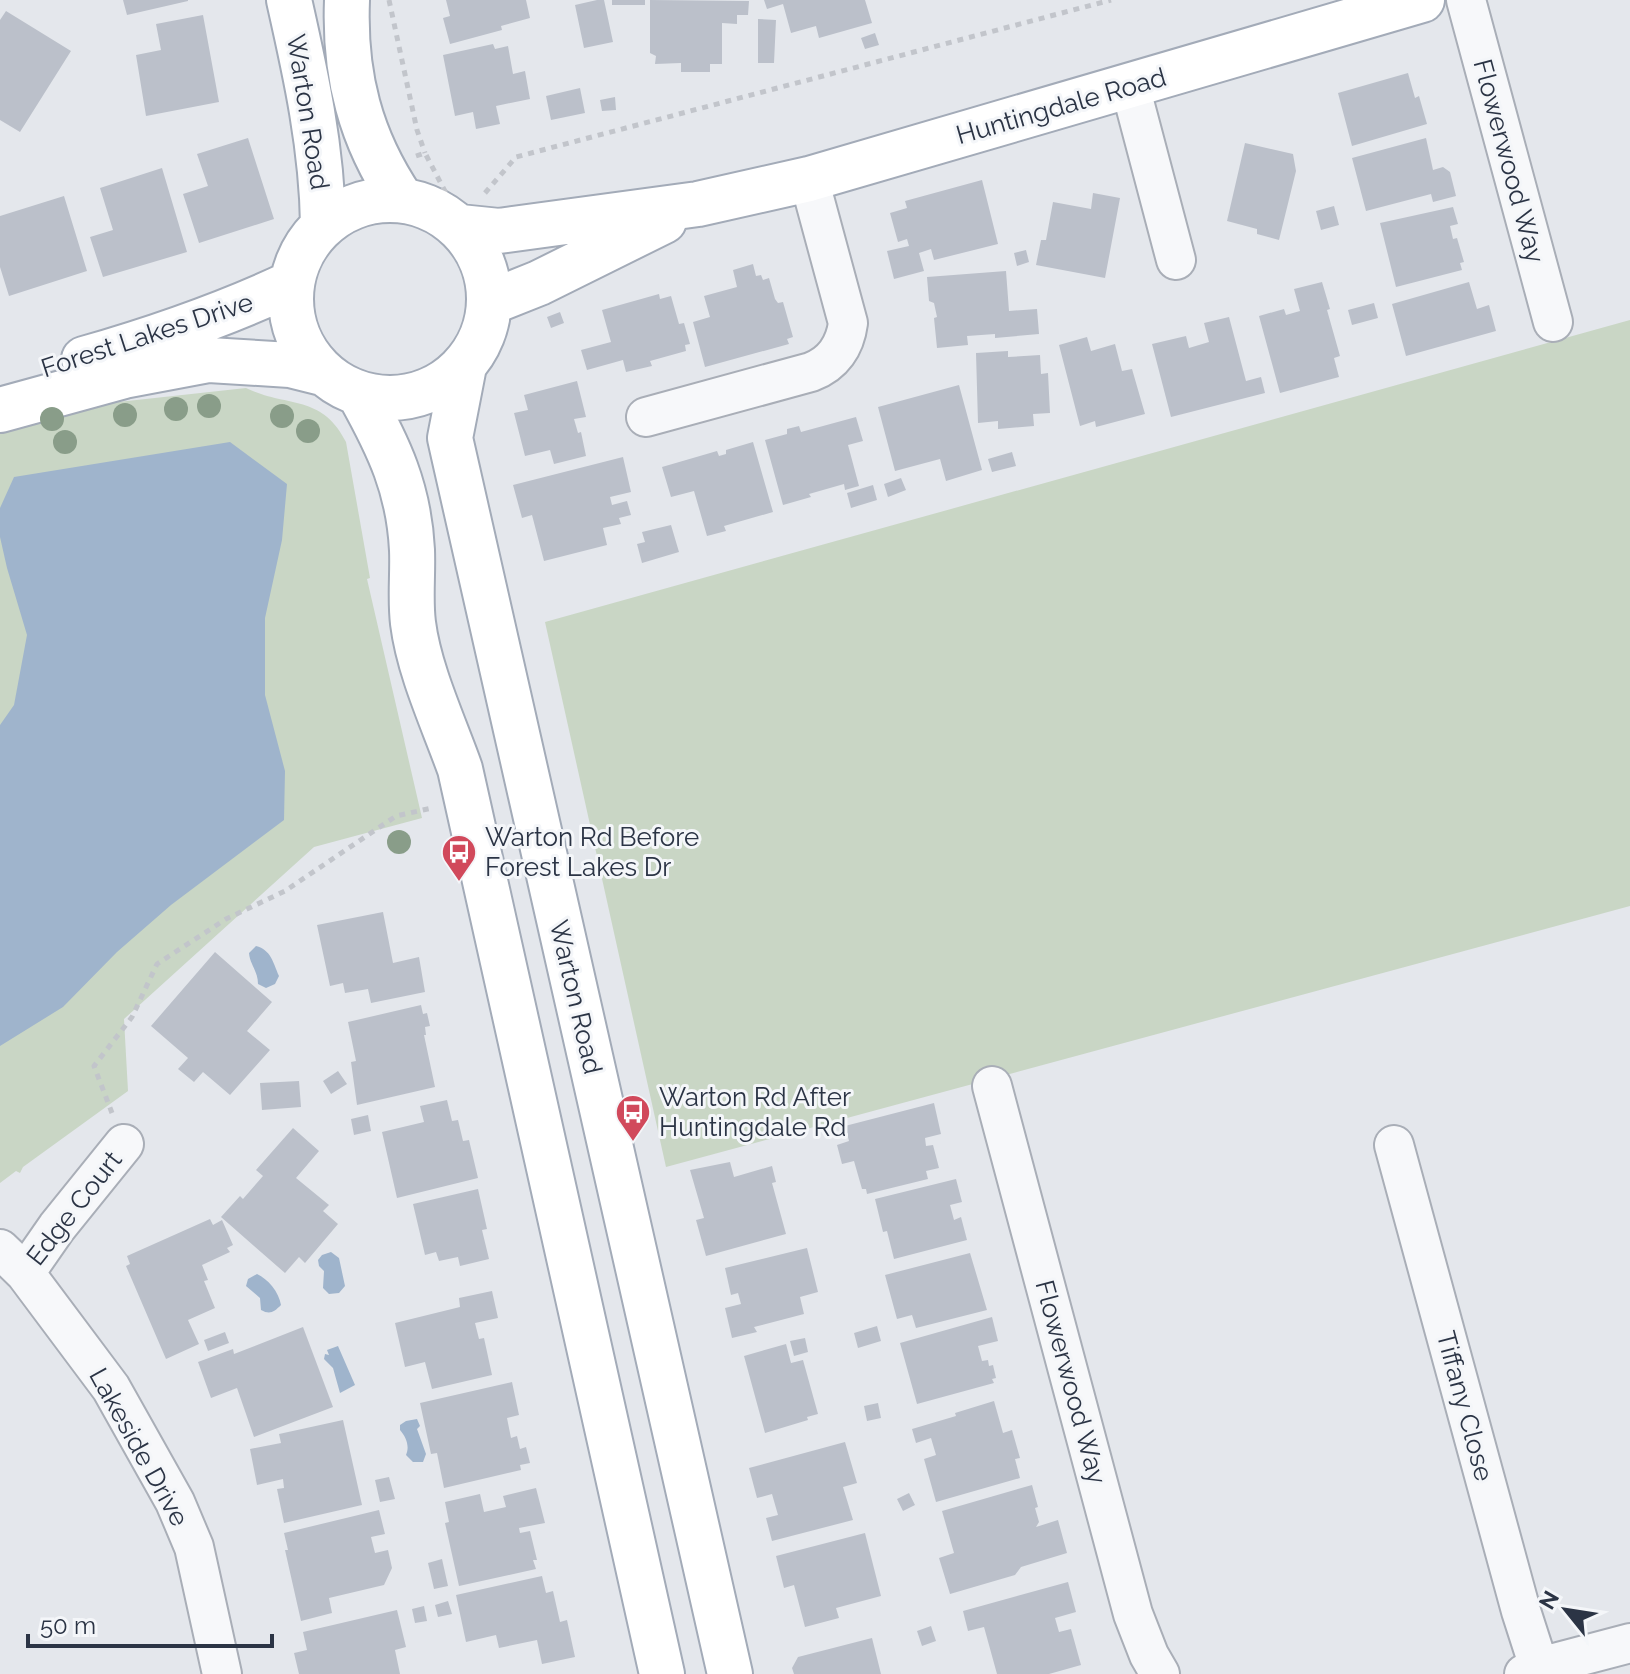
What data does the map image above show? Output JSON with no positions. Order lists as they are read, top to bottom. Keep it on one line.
{"streets":{"main road":["Huntingdale Road","Warton Road","Forest Lakes Drive"],"street":["Flowerwood Way","Edge Court","Tiffany Close","Lakeside Drive"]},"crossings":[["Huntingdale Road","Warton Road"],["Huntingdale Road","Forest Lakes Drive"],["Warton Road","Forest Lakes Drive"],["Edge Court","Lakeside Drive"]],"places":{"bus stop":["Warton Rd Before Forest Lakes Dr","Warton Rd After Huntingdale Rd"]},"scale_bar":"50 m","north":"top left"}
